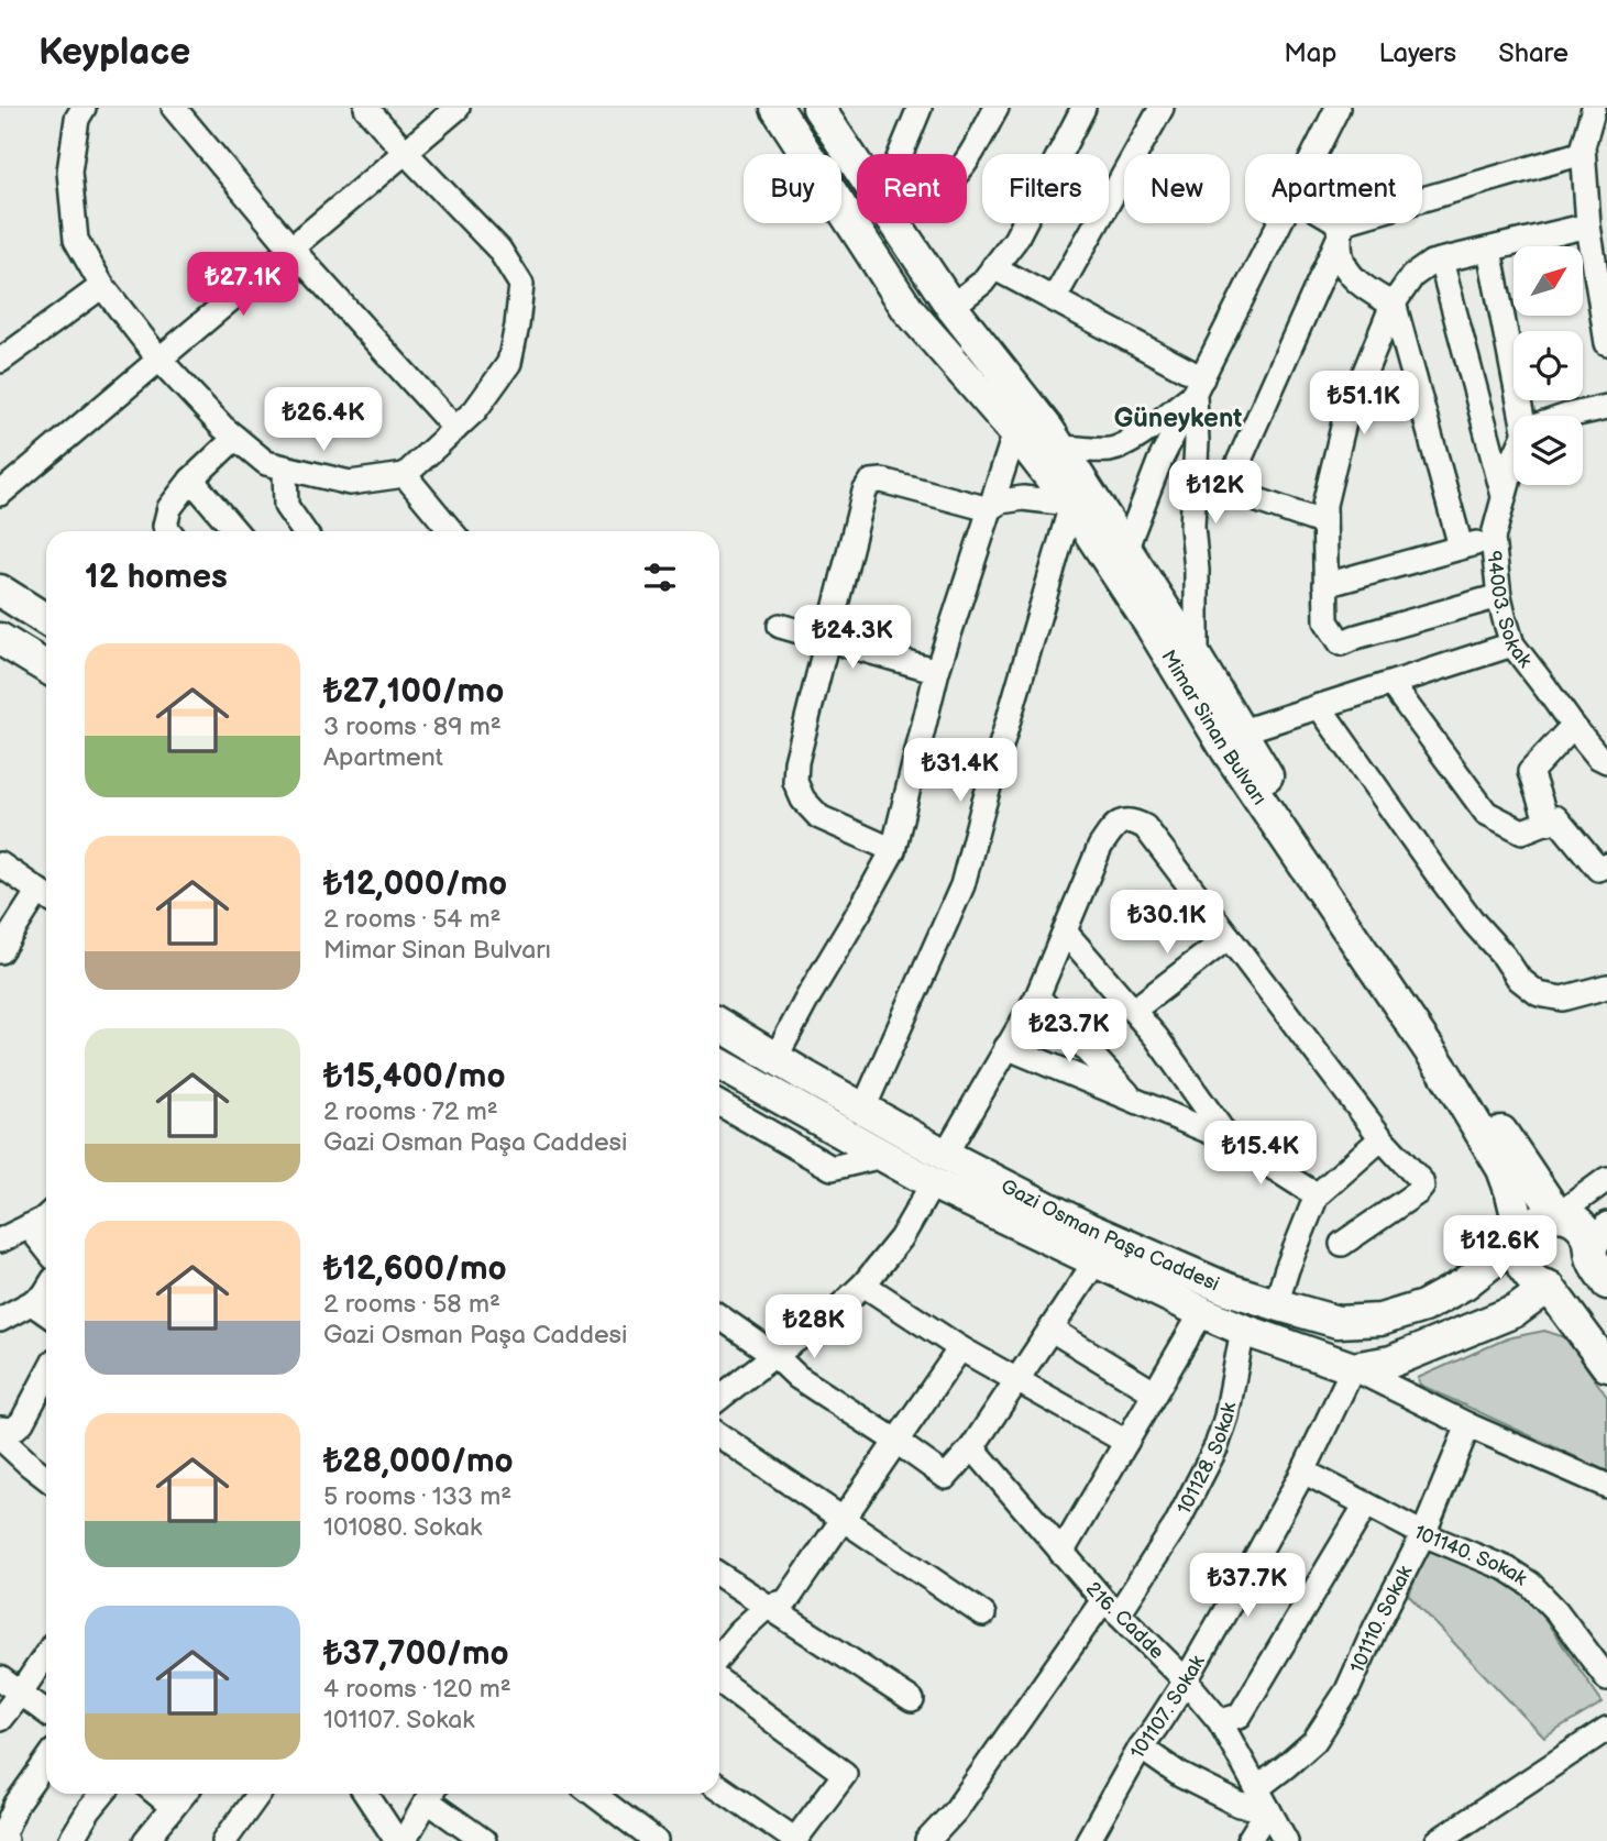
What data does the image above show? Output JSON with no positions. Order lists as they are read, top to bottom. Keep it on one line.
{"streets":{"main road":["Mimar Sinan Bulvarı","Gazi Osman Paşa Caddesi"],"street":["94003. Sokak","101128. Sokak","101140. Sokak","216. Cadde","101110. Sokak","101107. Sokak"]},"crossings":[["Mimar Sinan Bulvarı","Gazi Osman Paşa Caddesi"],["Gazi Osman Paşa Caddesi","101128. Sokak"],["Gazi Osman Paşa Caddesi","101110. Sokak"],["Gazi Osman Paşa Caddesi","101107. Sokak"],["101128. Sokak","216. Cadde"],["101140. Sokak","101110. Sokak"],["101140. Sokak","101107. Sokak"],["216. Cadde","101110. Sokak"],["216. Cadde","101107. Sokak"]],"districts":["Güneykent"],"north":"top right","page":{"header":"Keyplace","nav":["Map","Layers","Share"],"chip":["Buy","Rent","Filters","New","Apartment"],"price":["₺27.1K","₺51.1K","₺26.4K","₺12K","₺24.3K","₺31.4K","₺30.1K","₺23.7K","₺15.4K","₺12.6K","₺28K","₺37.7K"],"heading":"12 homes","list":[{"name":"₺27,100/mo","note":"3 rooms · 89 m² · Apartment"},{"name":"₺12,000/mo","note":"2 rooms · 54 m² · Mimar Sinan Bulvarı"},{"name":"₺15,400/mo","note":"2 rooms · 72 m² · Gazi Osman Paşa Caddesi"},{"name":"₺12,600/mo","note":"2 rooms · 58 m² · Gazi Osman Paşa Caddesi"},{"name":"₺28,000/mo","note":"5 rooms · 133 m² · 101080. Sokak"},{"name":"₺37,700/mo","note":"4 rooms · 120 m² · 101107. Sokak"}]}}
